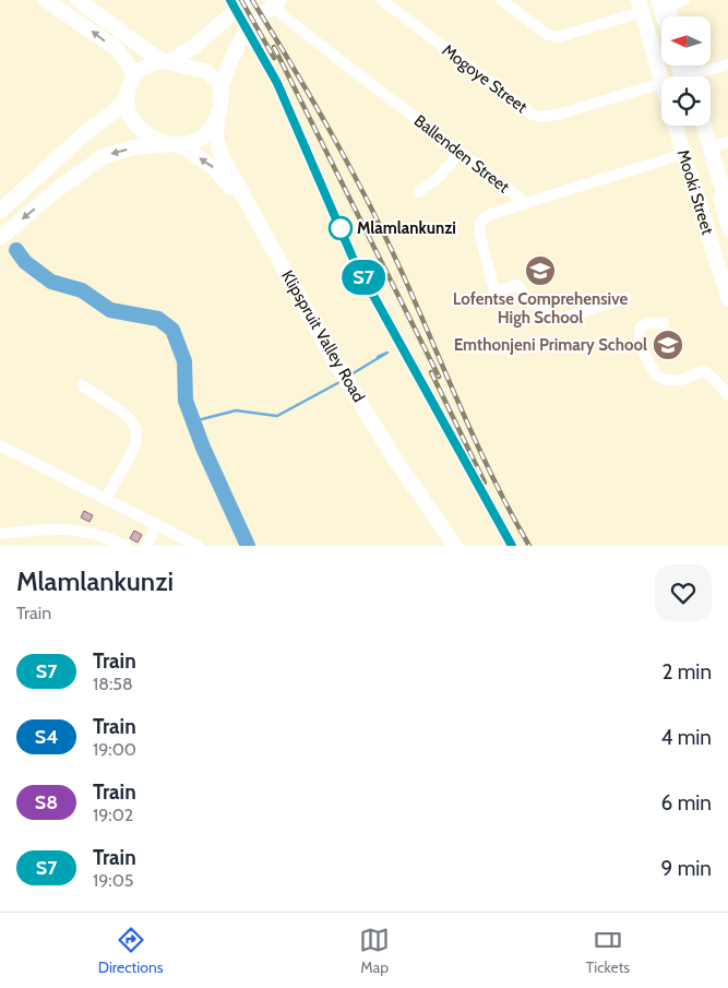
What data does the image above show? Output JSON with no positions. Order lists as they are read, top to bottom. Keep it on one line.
{"streets":{"main road":["Mooki Street","Klipspruit Valley Road"],"street":["Mogoye Street","Ballenden Street"]},"crossings":[["Ballenden Street","Mooki Street"]],"places":{"other":["Mlamlankunzi"],"school or university":["Lofentse Comprehensive High School","Emthonjeni Primary School"]},"north":"left","page":{"on_map":"S7","heading":["Mlamlankunzi","Train"],"list":[{"mark":"S7","name":"Train","note":"18:58","value":"2 min"},{"mark":"S4","name":"Train","note":"19:00","value":"4 min"},{"mark":"S8","name":"Train","note":"19:02","value":"6 min"},{"mark":"S7","name":"Train","note":"19:05","value":"9 min"}],"tabs":["Directions","Map","Tickets"]}}
